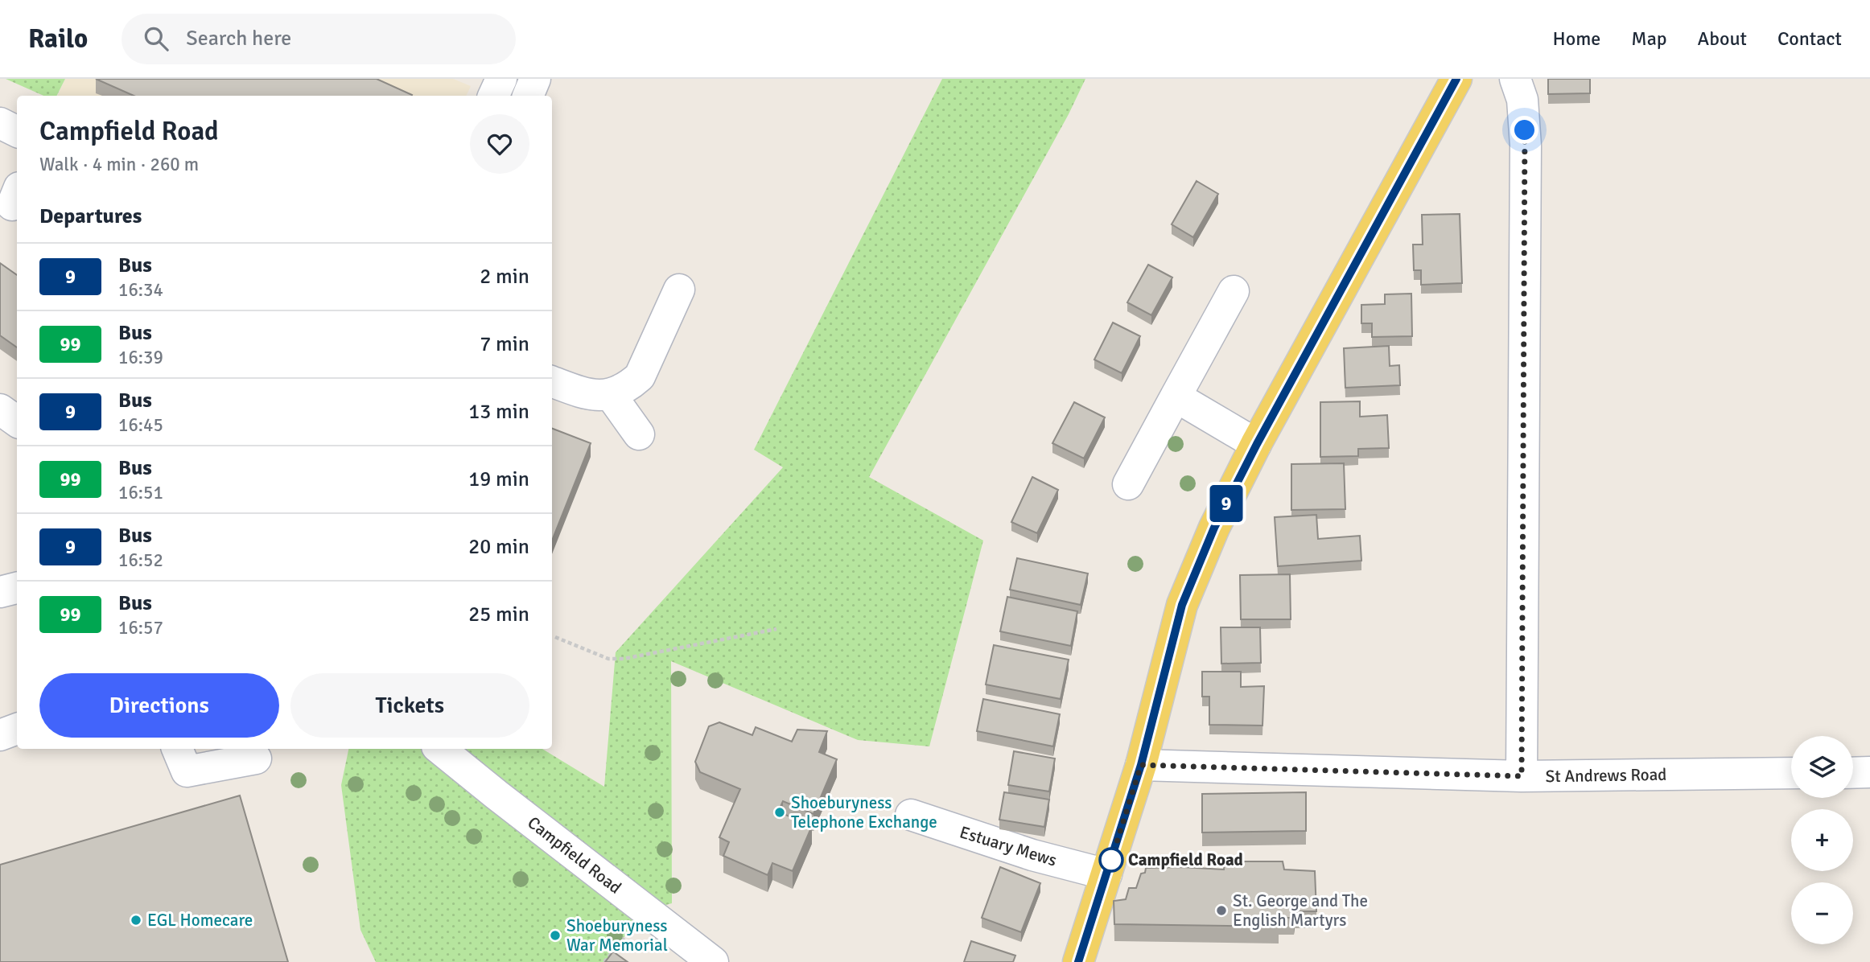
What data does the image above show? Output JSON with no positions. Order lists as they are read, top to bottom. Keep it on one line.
{"streets":{"street":["St Andrews Road","Estuary Mews","Campfield Road"]},"places":["Shoeburyness Telephone Exchange","Campfield Road","St. George and The English Martyrs","EGL Homecare","Shoeburyness War Memorial"],"lines":["bus line 9"],"page":{"header":"Railo","search":"Search here","nav":["Home","Map","About","Contact"],"on_map":"9","heading":[["Campfield Road","Walk · 4 min · 260 m"],"Departures"],"list":[{"mark":"9","name":"Bus","note":"16:34","value":"2 min"},{"mark":"99","name":"Bus","note":"16:39","value":"7 min"},{"mark":"9","name":"Bus","note":"16:45","value":"13 min"},{"mark":"99","name":"Bus","note":"16:51","value":"19 min"},{"mark":"9","name":"Bus","note":"16:52","value":"20 min"},{"mark":"99","name":"Bus","note":"16:57","value":"25 min"}],"buttons":["Directions","Tickets"],"map_buttons":["+","−"]}}
